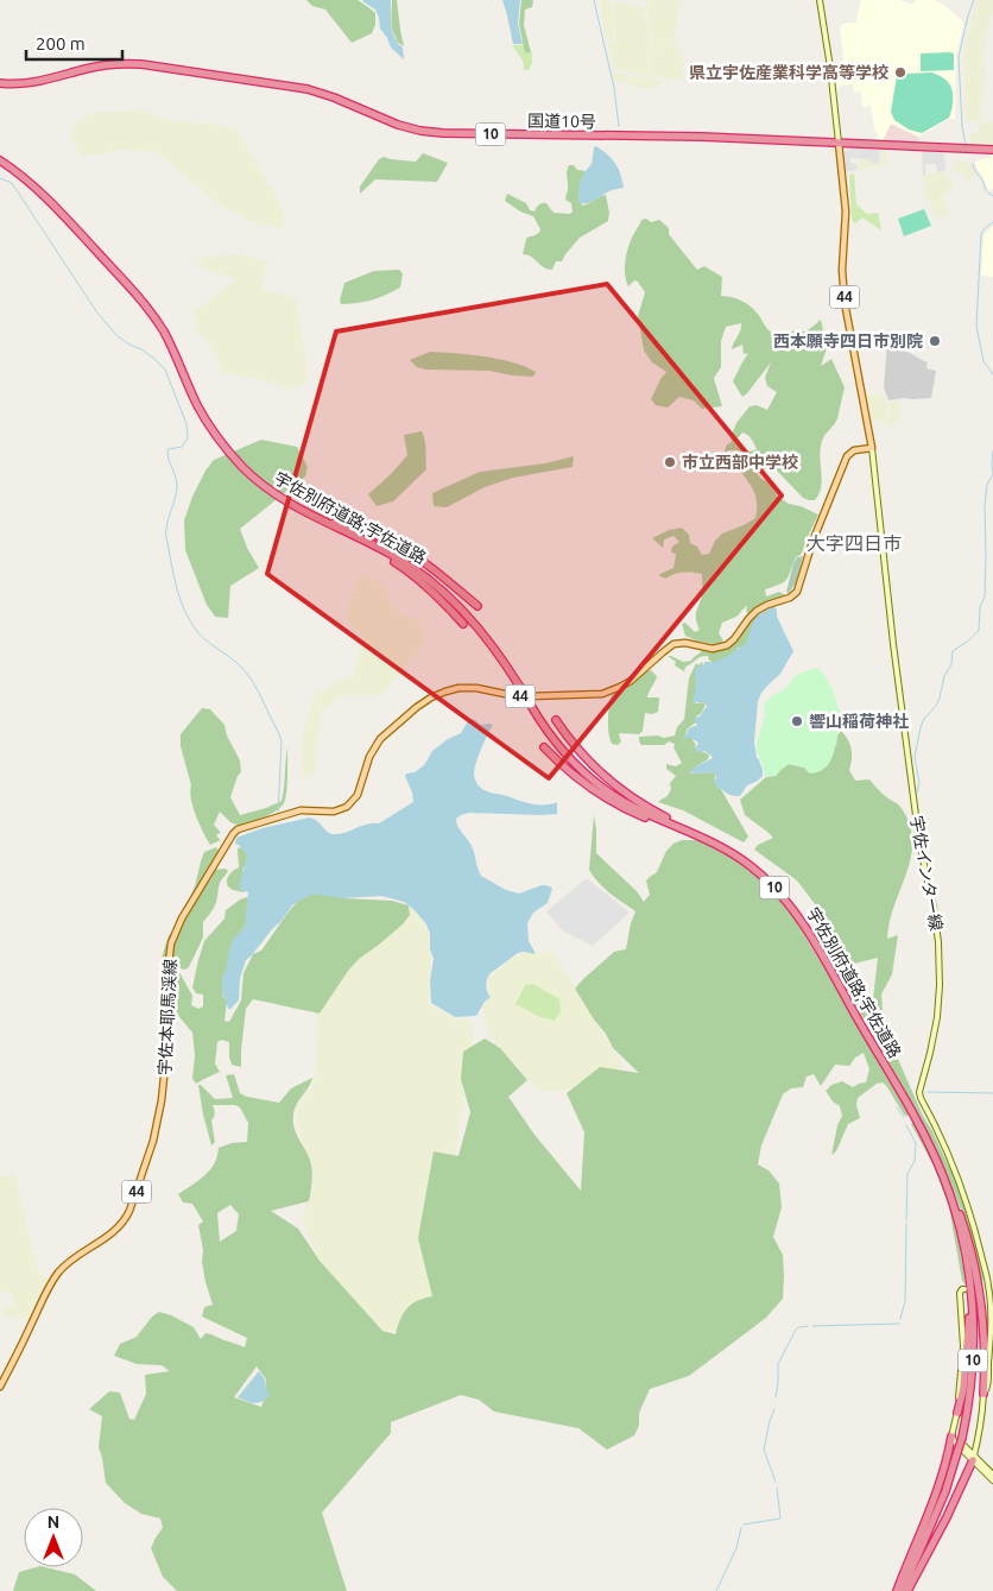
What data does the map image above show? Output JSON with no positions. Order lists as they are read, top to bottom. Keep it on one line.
{"streets":{"highway":["国道10号","10","宇佐別府道路;宇佐道路"],"main road":["44","宇佐インター線","宇佐本耶馬渓線"]},"crossings":[["国道10号","44"],["44","宇佐インター線"],["44","宇佐本耶馬渓線"],["宇佐インター線","宇佐本耶馬渓線"]],"districts":["大字四日市"],"places":["県立宇佐産業科学高等学校","西本願寺四日市別院","市立西部中学校","響山稲荷神社"],"scale_bar":"200 m","north":"top"}
